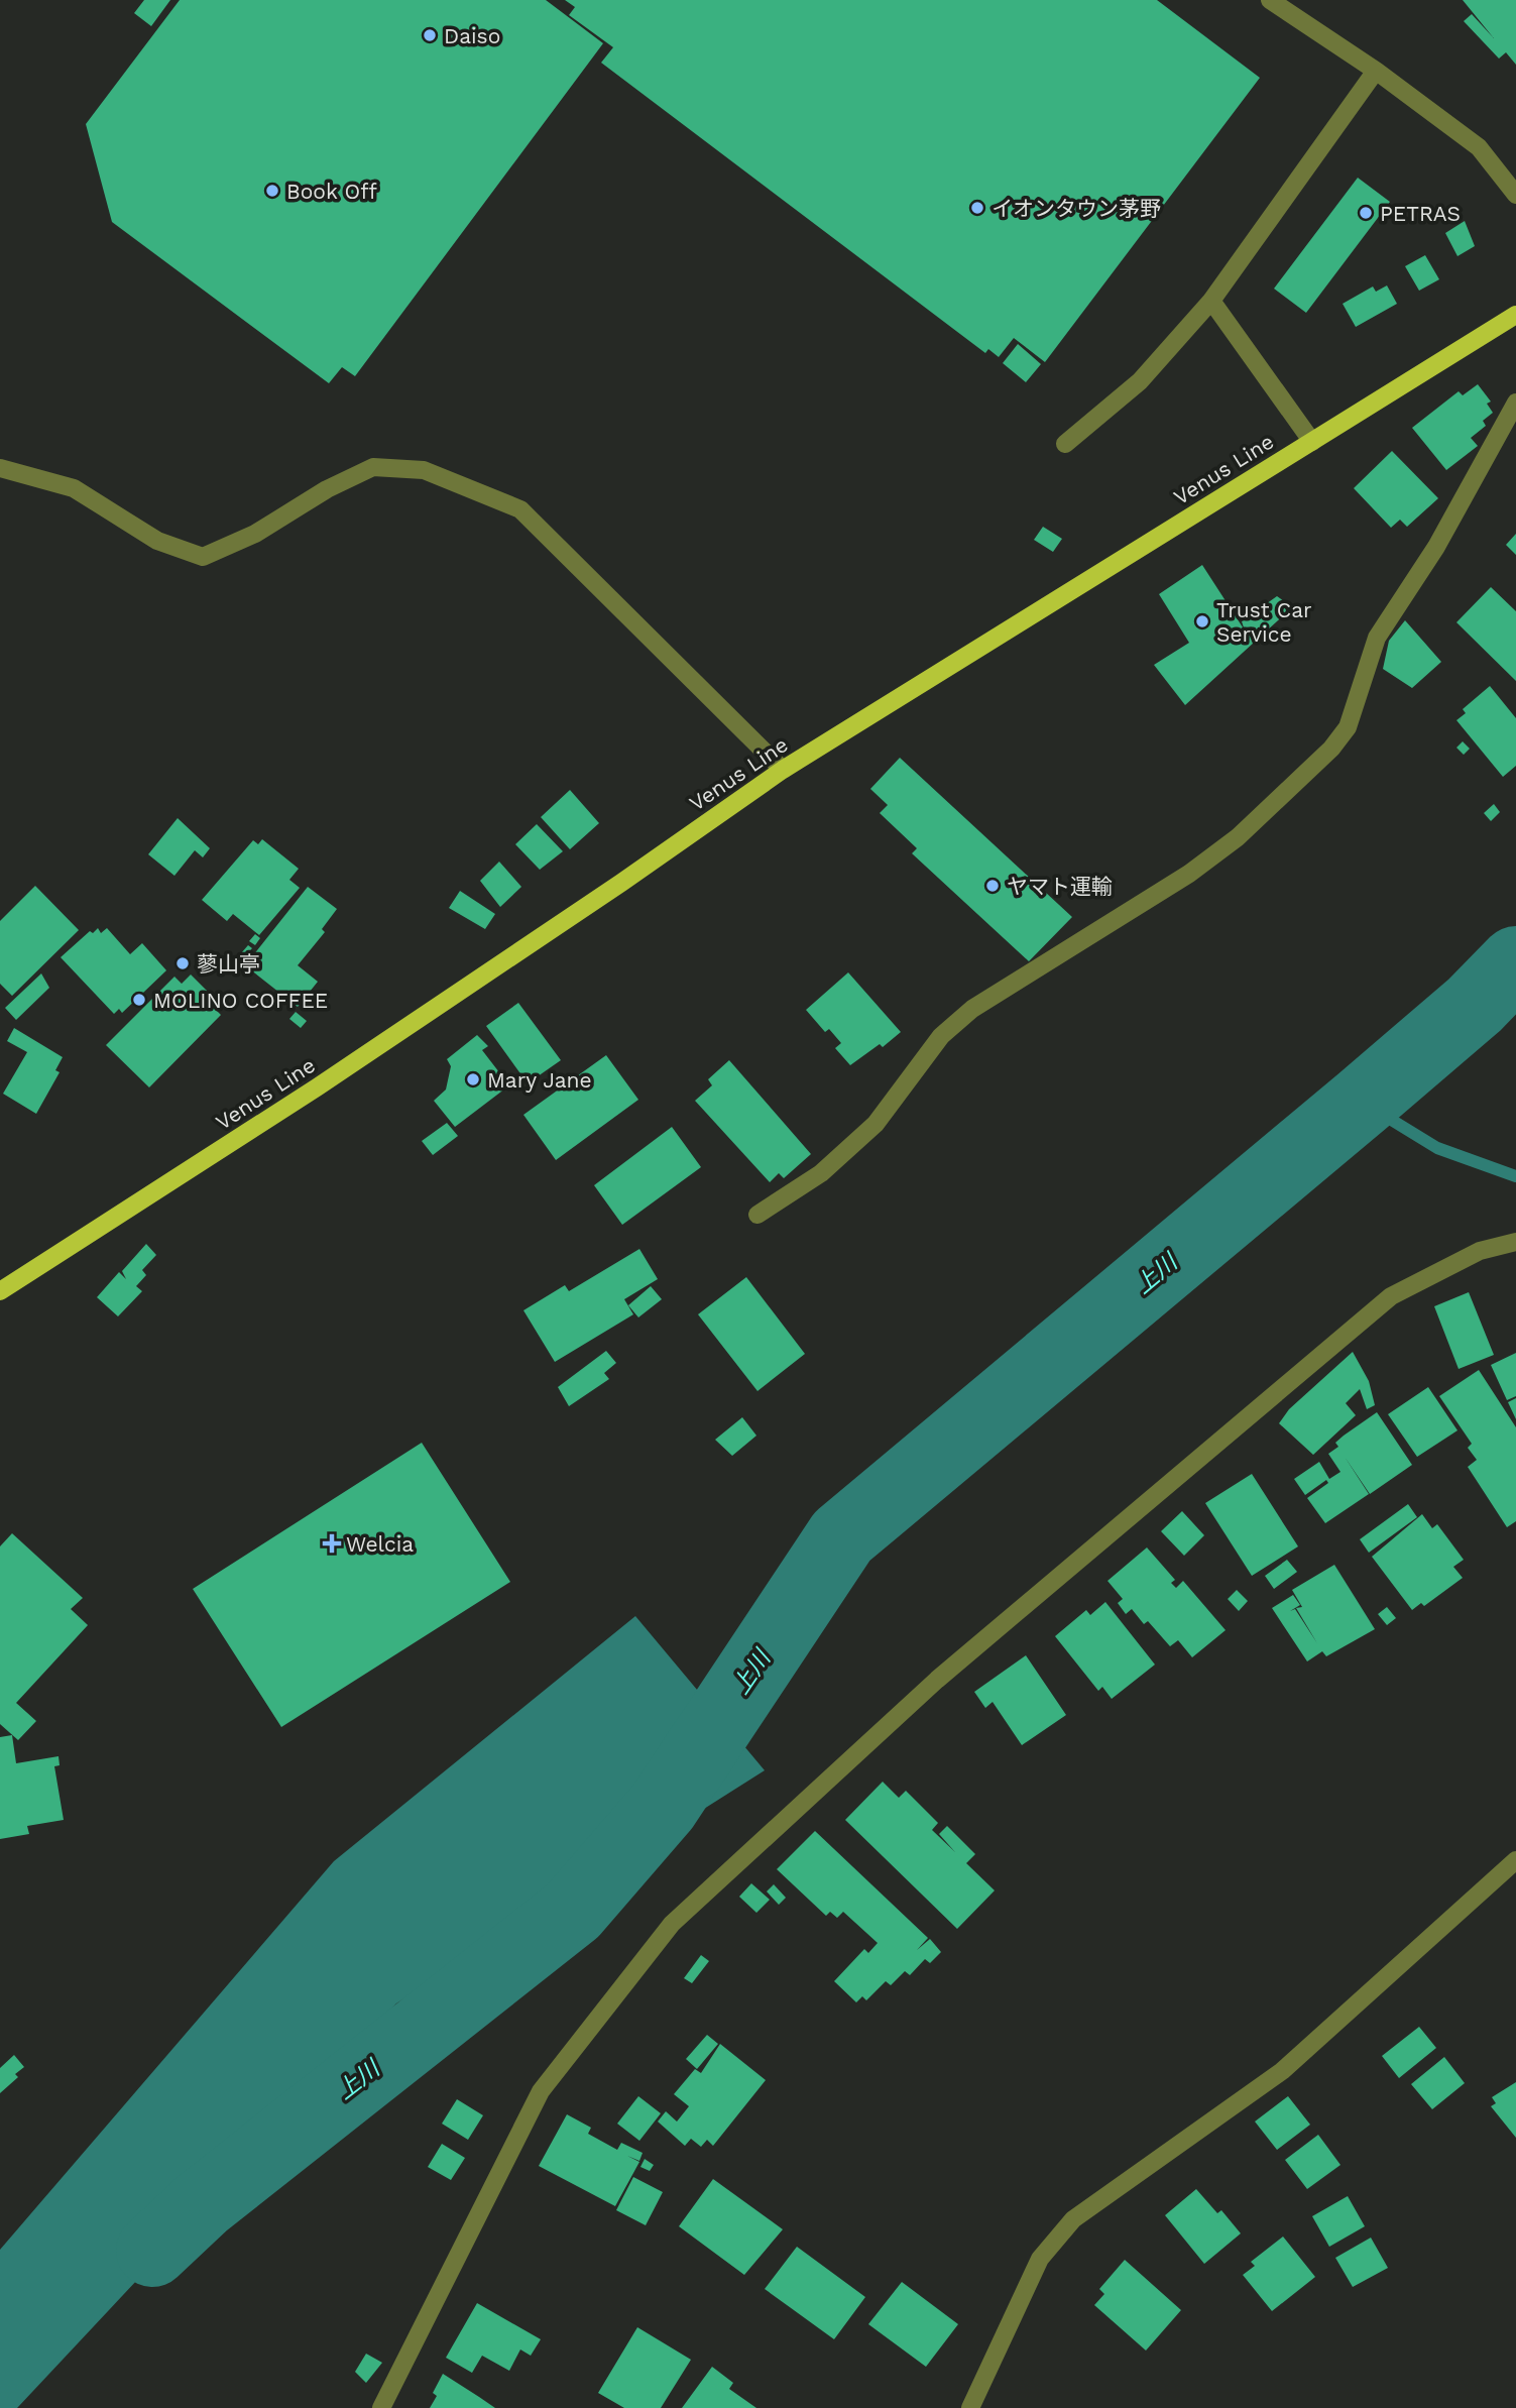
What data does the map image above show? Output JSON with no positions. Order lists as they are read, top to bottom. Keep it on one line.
{"streets":{"main road":["Venus Line"]},"water":["上川"],"places":{"other":["Daiso","Book Off","イオンタウン茅野","PETRAS","Trust Car Service","ヤマト運輸","蓼山亭","MOLINO COFFEE","Mary Jane"],"health":["Welcia"]}}
